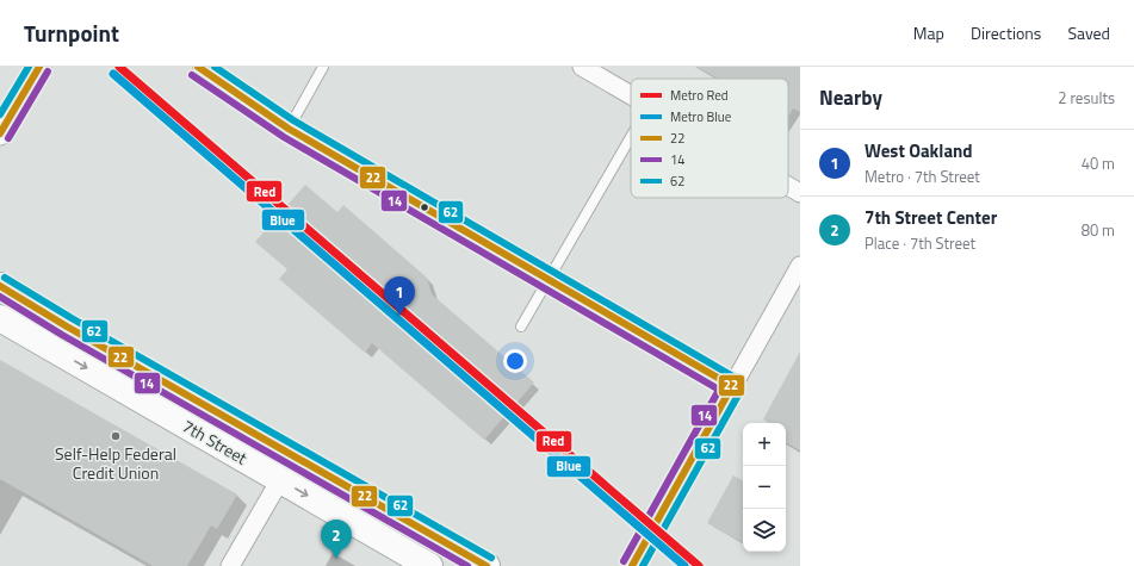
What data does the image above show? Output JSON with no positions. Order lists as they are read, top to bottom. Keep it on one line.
{"streets":{"main road":["7th Street"]},"places":["Self-Help Federal Credit Union"],"lines":["metro line Red","transit line 22","transit line 62","transit line 14","metro line Blue"],"legend":["Metro Red","Metro Blue","22","14","62"],"page":{"header":"Turnpoint","nav":["Map","Directions","Saved"],"heading":["Nearby","2 results"],"list":[{"mark":"1","name":"West Oakland","note":"Metro · 7th Street","value":"40 m"},{"mark":"2","name":"7th Street Center","note":"Place · 7th Street","value":"80 m"}],"pins":["1","2"],"map_buttons":["+","−"]}}
